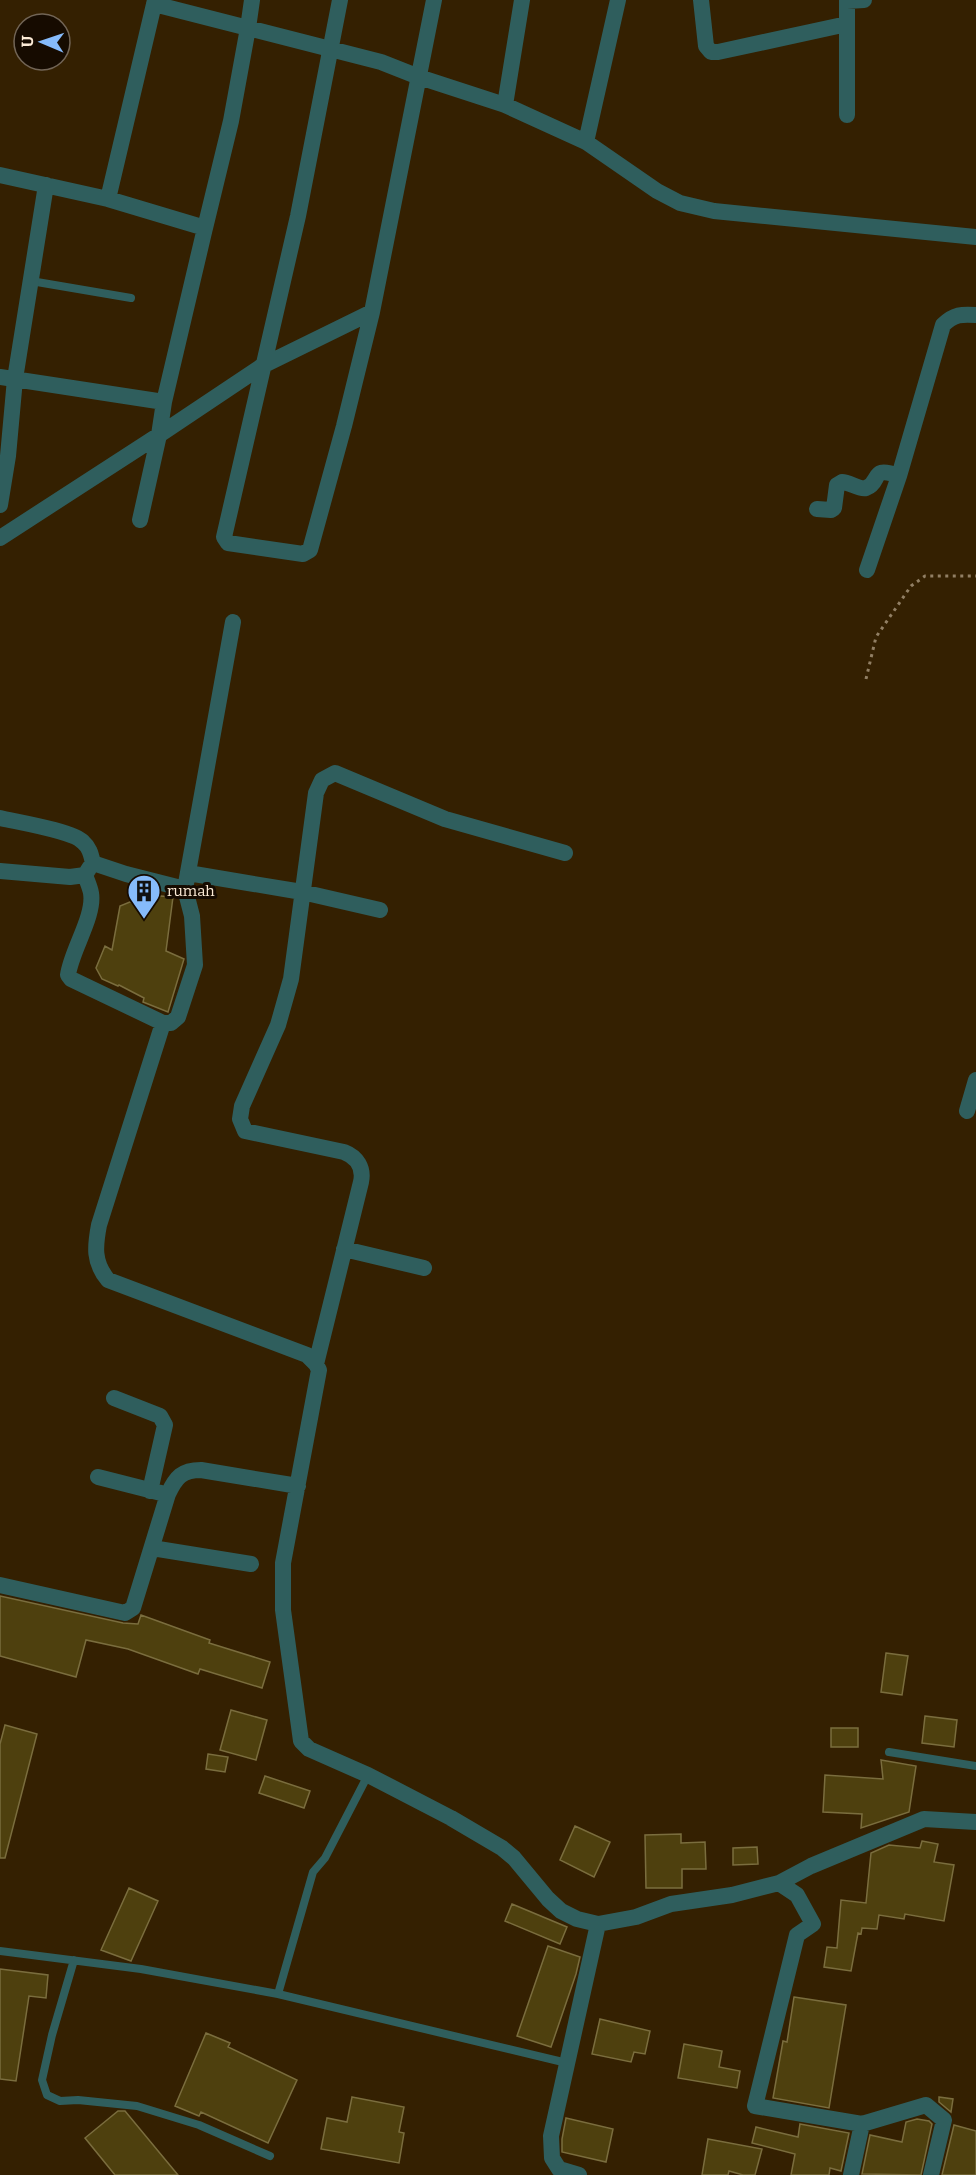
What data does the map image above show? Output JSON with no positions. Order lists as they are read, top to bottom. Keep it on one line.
{"places":{"building":["rumah"]},"north":"left"}
